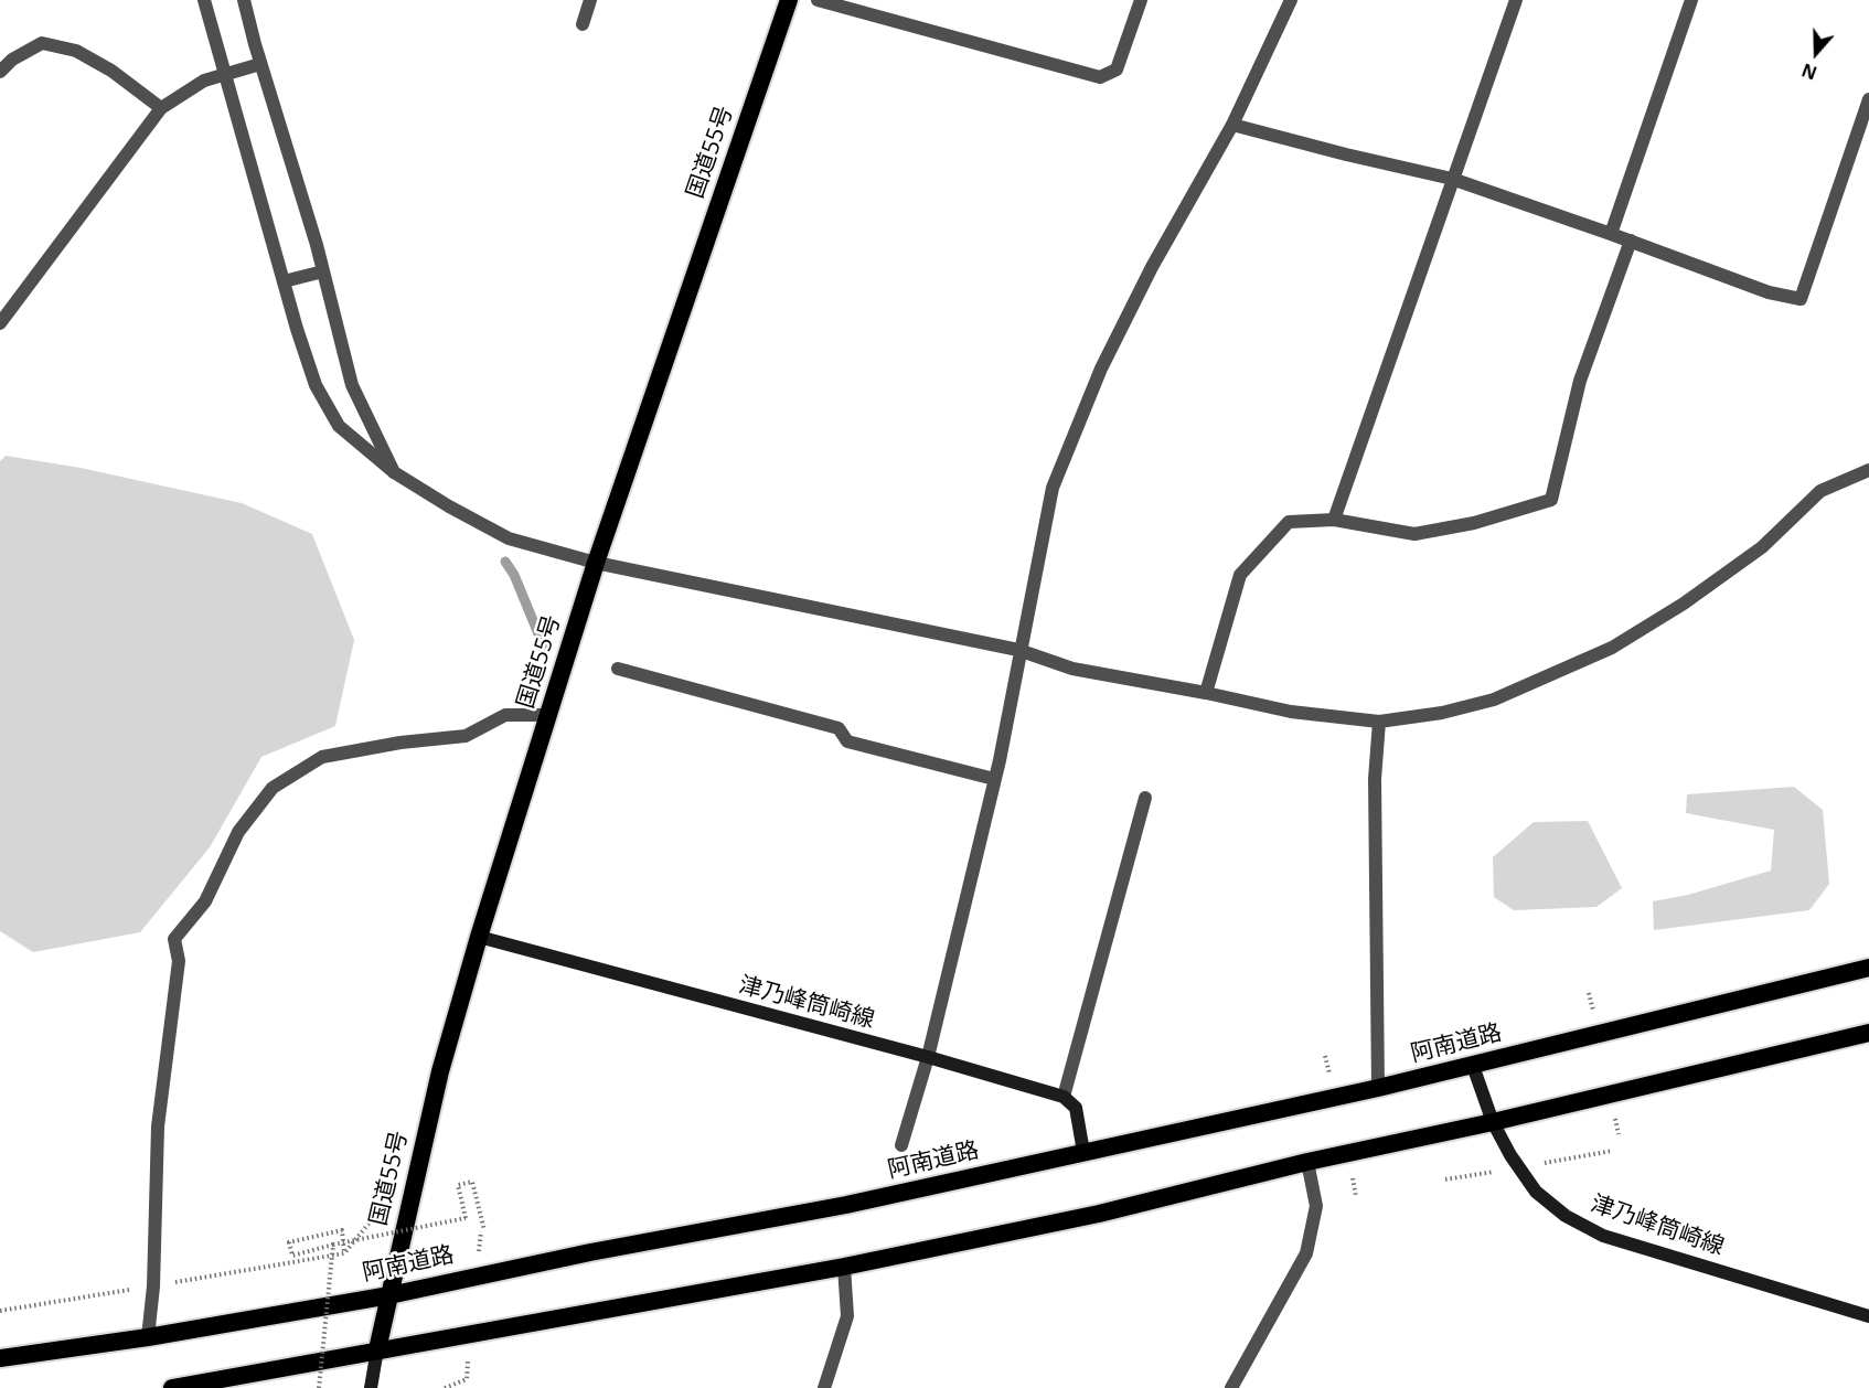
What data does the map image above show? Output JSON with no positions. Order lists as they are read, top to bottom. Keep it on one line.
{"streets":{"highway":["国道55号","阿南道路"],"main road":["津乃峰筒崎線"]},"crossings":[["国道55号","津乃峰筒崎線"],["国道55号","阿南道路"],["津乃峰筒崎線","阿南道路"]],"north":"bottom"}
